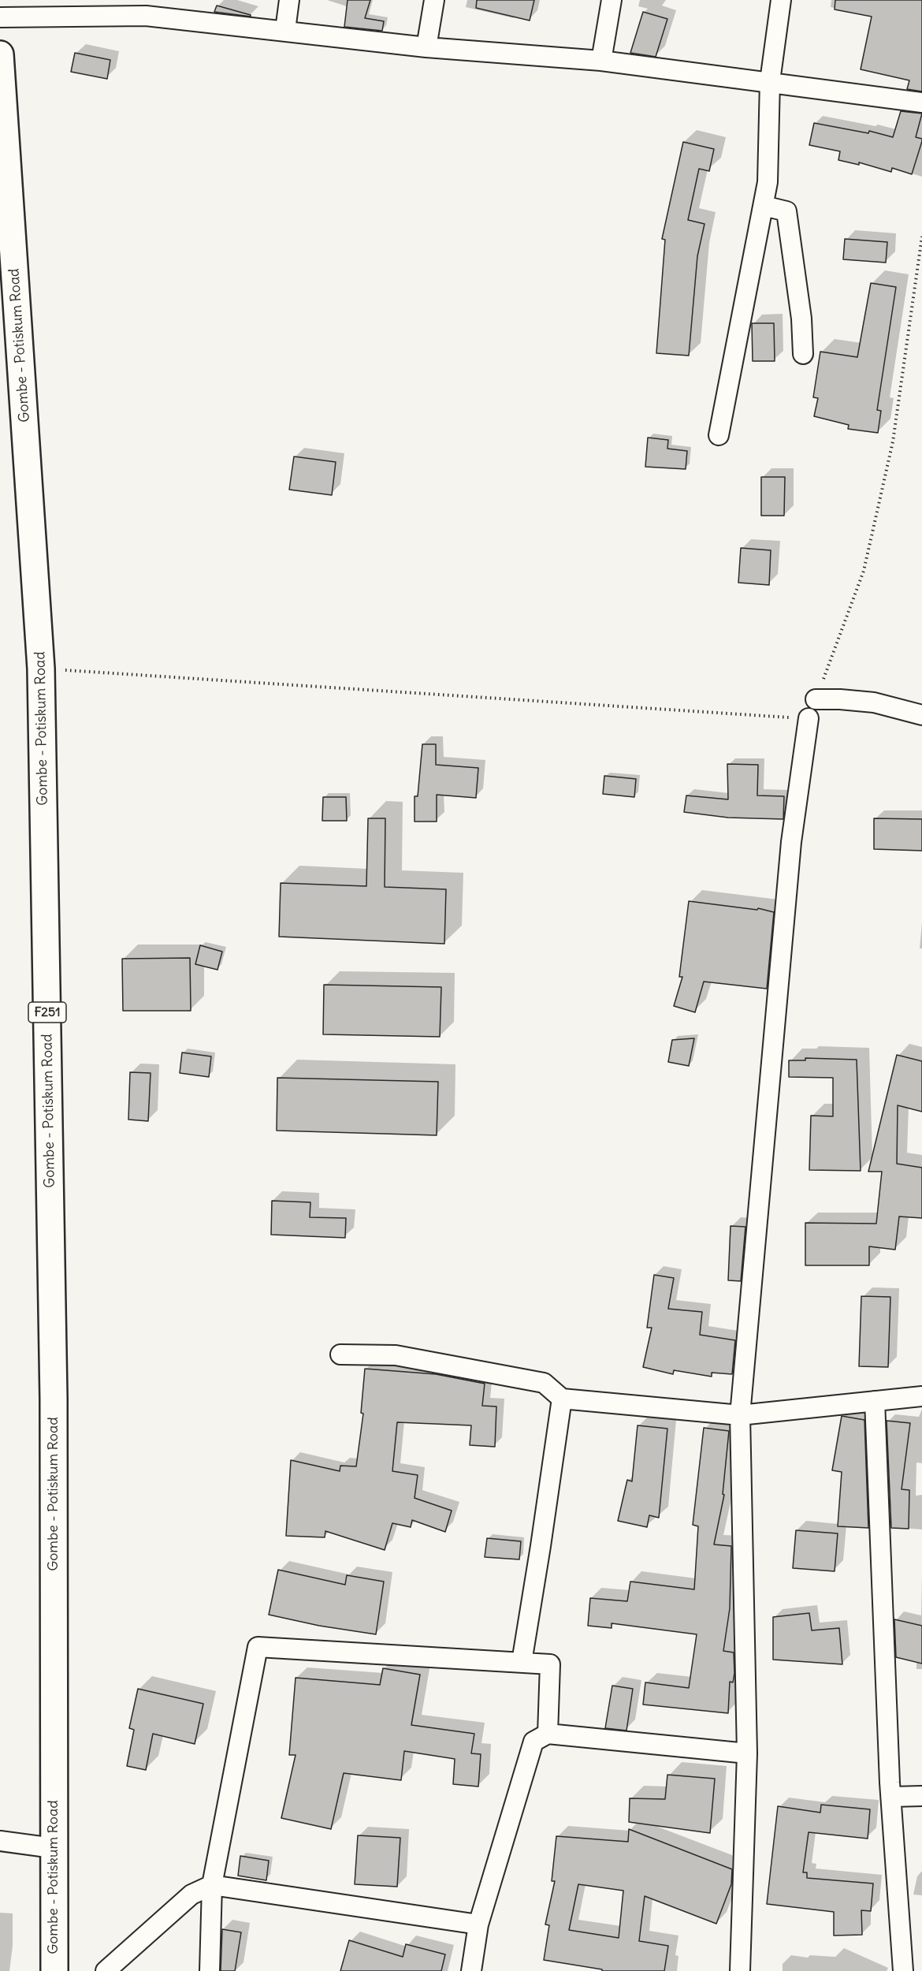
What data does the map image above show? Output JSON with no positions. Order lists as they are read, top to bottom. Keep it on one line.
{"streets":{"main road":["Gombe - Potiskum Road","F251"]}}
